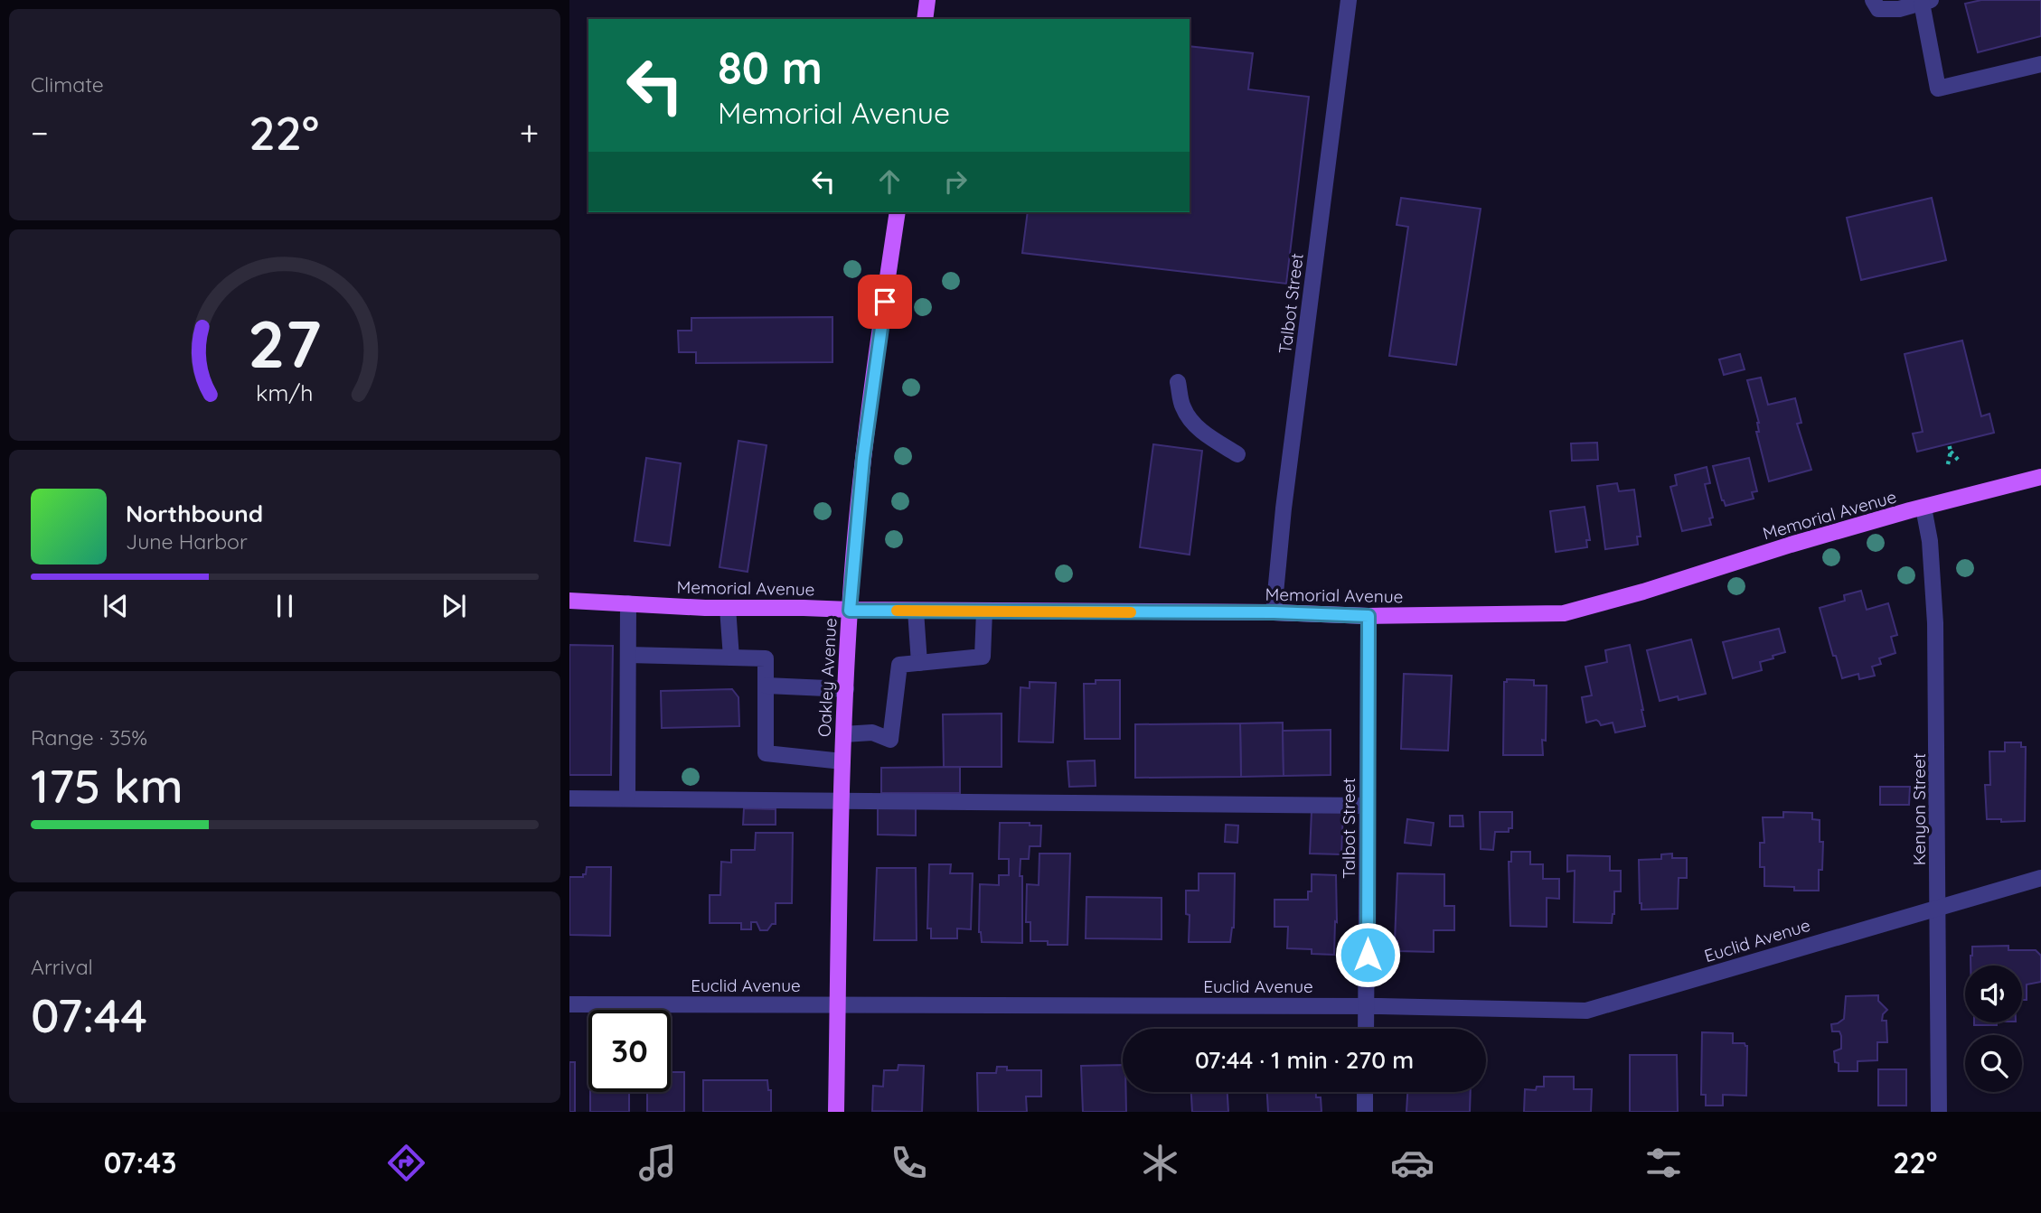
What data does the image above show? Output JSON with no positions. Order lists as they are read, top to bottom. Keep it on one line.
{"streets":{"main road":["Memorial Avenue","Oakley Avenue"],"street":["Talbot Street","Kenyon Street","Euclid Avenue"]},"crossings":[["Talbot Street","Memorial Avenue"],["Talbot Street","Euclid Avenue"],["Memorial Avenue","Oakley Avenue"],["Memorial Avenue","Kenyon Street"],["Oakley Avenue","Euclid Avenue"],["Kenyon Street","Euclid Avenue"]],"page":{"tile":["Climate",["Range · 35%","175 km"],["Arrival","07:44"]],"turn":["80 m","Memorial Avenue"],"heat":["−","22°","+"],"song":["Northbound","June Harbor"],"limit":"30","trip":"07:44 · 1 min · 270 m","tabs":["07:43","22°"],"gauge":["27","km/h"]}}
